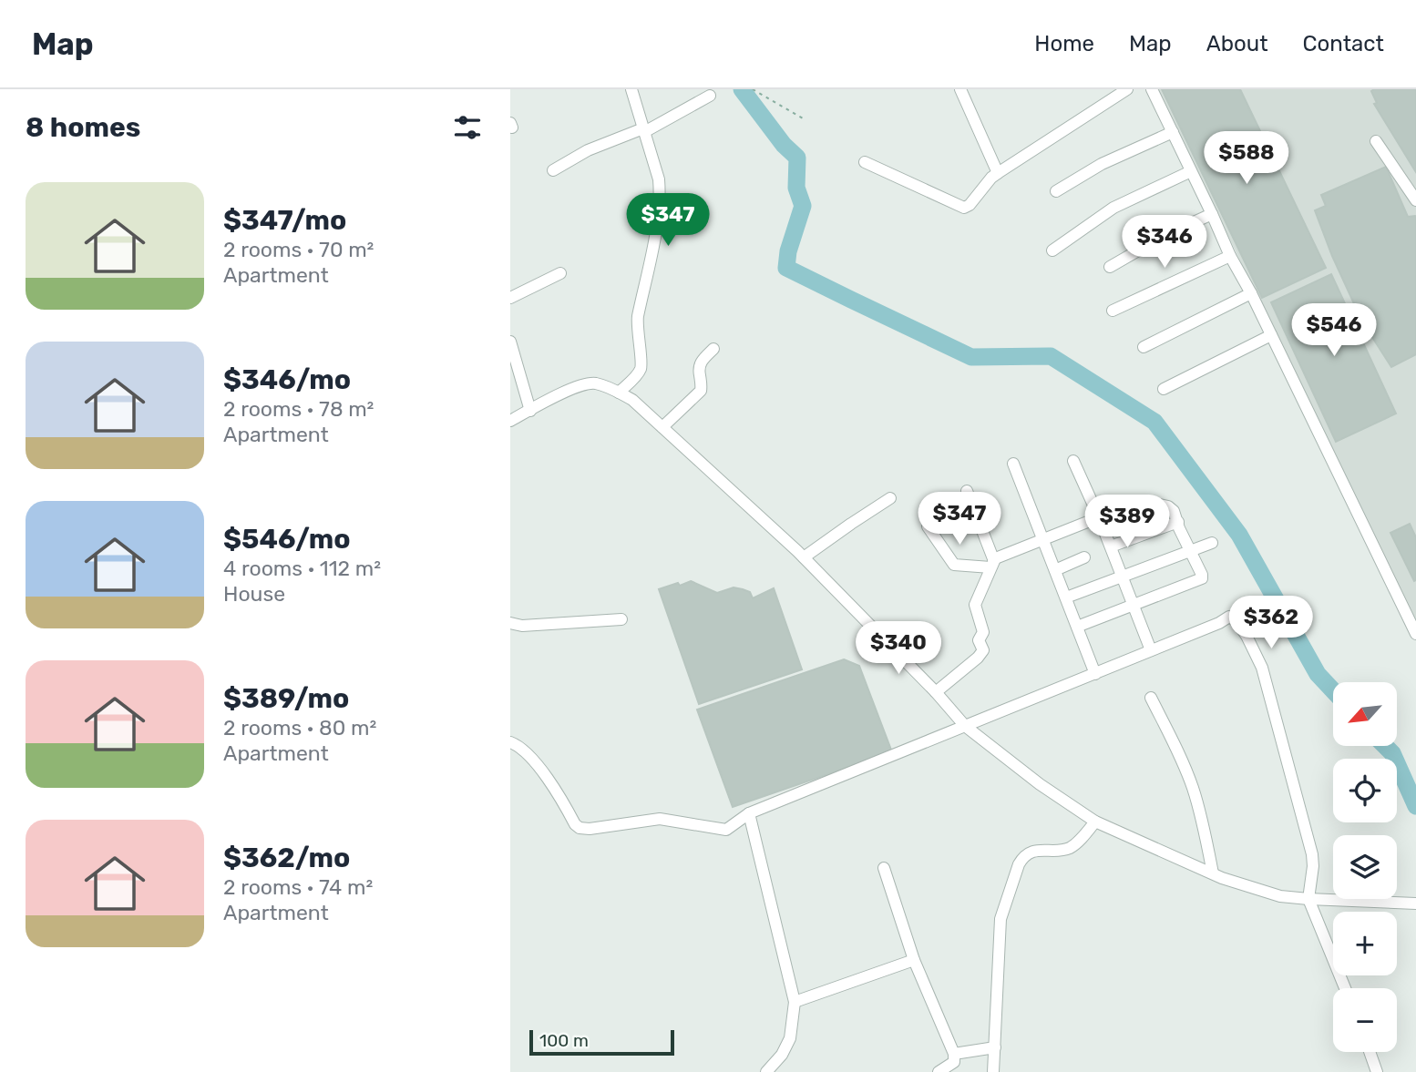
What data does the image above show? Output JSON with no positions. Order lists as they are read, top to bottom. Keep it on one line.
{"scale_bar":"100 m","north":"bottom left","page":{"header":"Map","nav":["Home","Map","About","Contact"],"heading":"8 homes","price":["$588","$347","$346","$546","$347","$389","$362","$340"],"list":[{"name":"$347/mo","note":"2 rooms · 70 m² · Apartment"},{"name":"$346/mo","note":"2 rooms · 78 m² · Apartment"},{"name":"$546/mo","note":"4 rooms · 112 m² · House"},{"name":"$389/mo","note":"2 rooms · 80 m² · Apartment"},{"name":"$362/mo","note":"2 rooms · 74 m² · Apartment"}],"map_buttons":["+","−"],"scale":"100 m"}}
